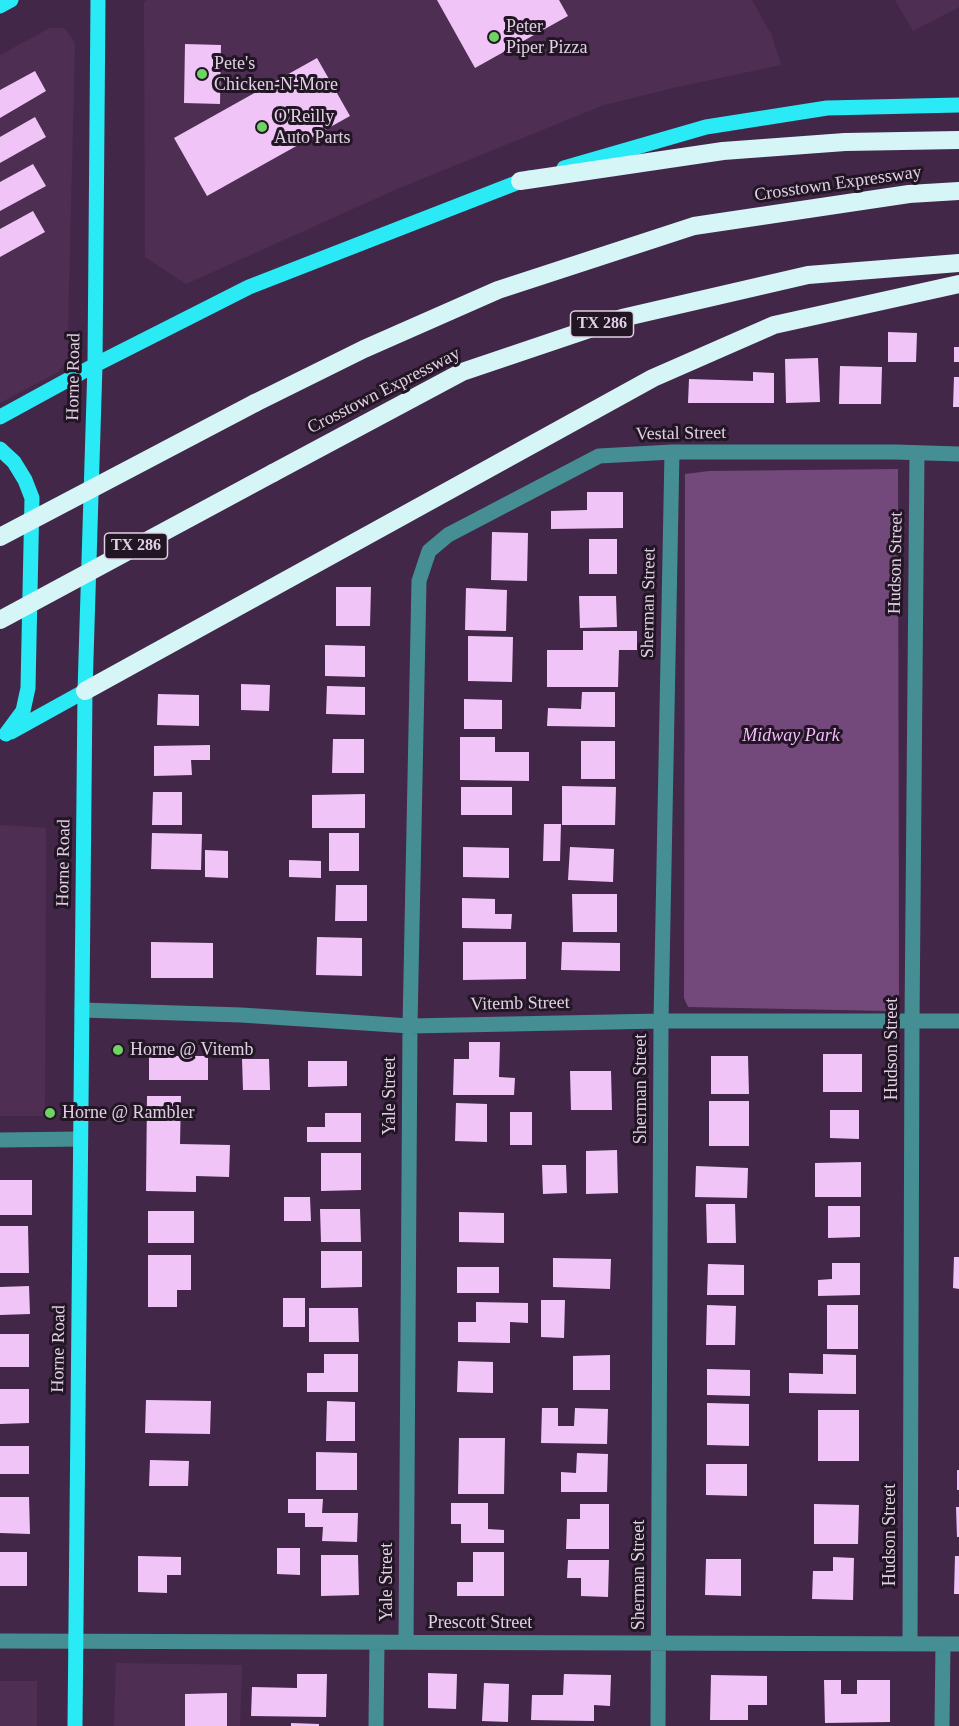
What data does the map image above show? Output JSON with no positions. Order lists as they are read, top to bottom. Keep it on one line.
{"streets":{"highway":["Crosstown Expressway","TX 286"],"main road":["Horne Road"],"street":["Vestal Street","Hudson Street","Sherman Street","Vitemb Street","Yale Street","Prescott Street"]},"crossings":[["Horne Road","Vitemb Street"],["Horne Road","Prescott Street"],["Vestal Street","Hudson Street"],["Vestal Street","Sherman Street"],["Vestal Street","Yale Street"],["Hudson Street","Vitemb Street"],["Hudson Street","Prescott Street"],["Sherman Street","Vitemb Street"],["Sherman Street","Prescott Street"],["Vitemb Street","Yale Street"],["Yale Street","Prescott Street"]],"parks":["Midway Park"],"places":["Peter Piper Pizza","Pete's Chicken-N-More","O'Reilly Auto Parts","Horne @ Vitemb","Horne @ Rambler"]}
